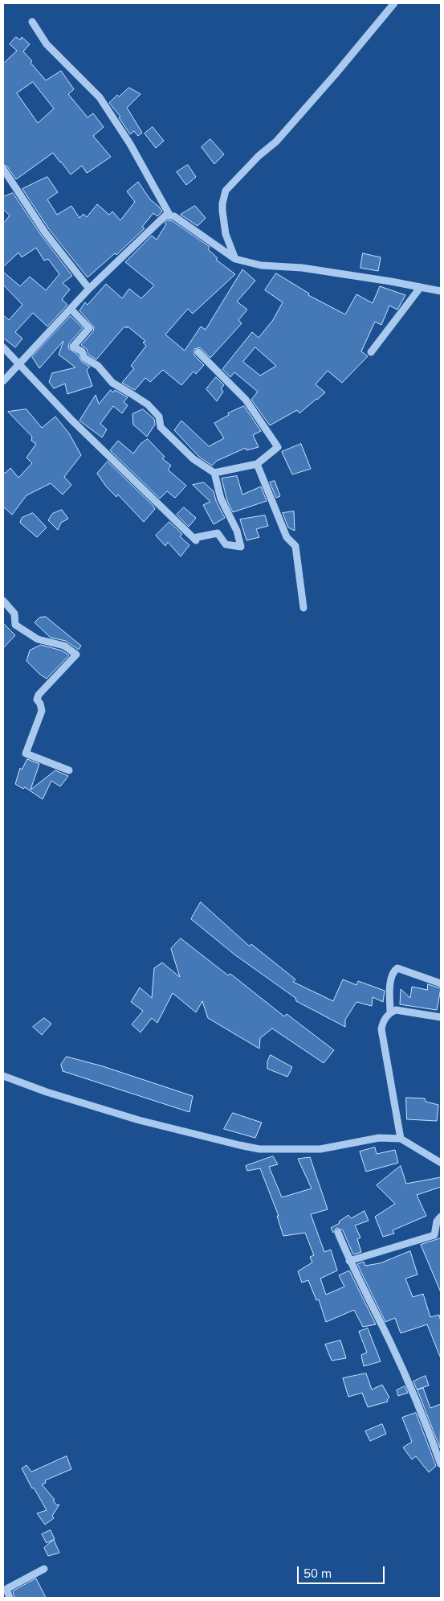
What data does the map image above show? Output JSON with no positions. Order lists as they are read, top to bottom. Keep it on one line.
{"scale_bar":"50 m"}
